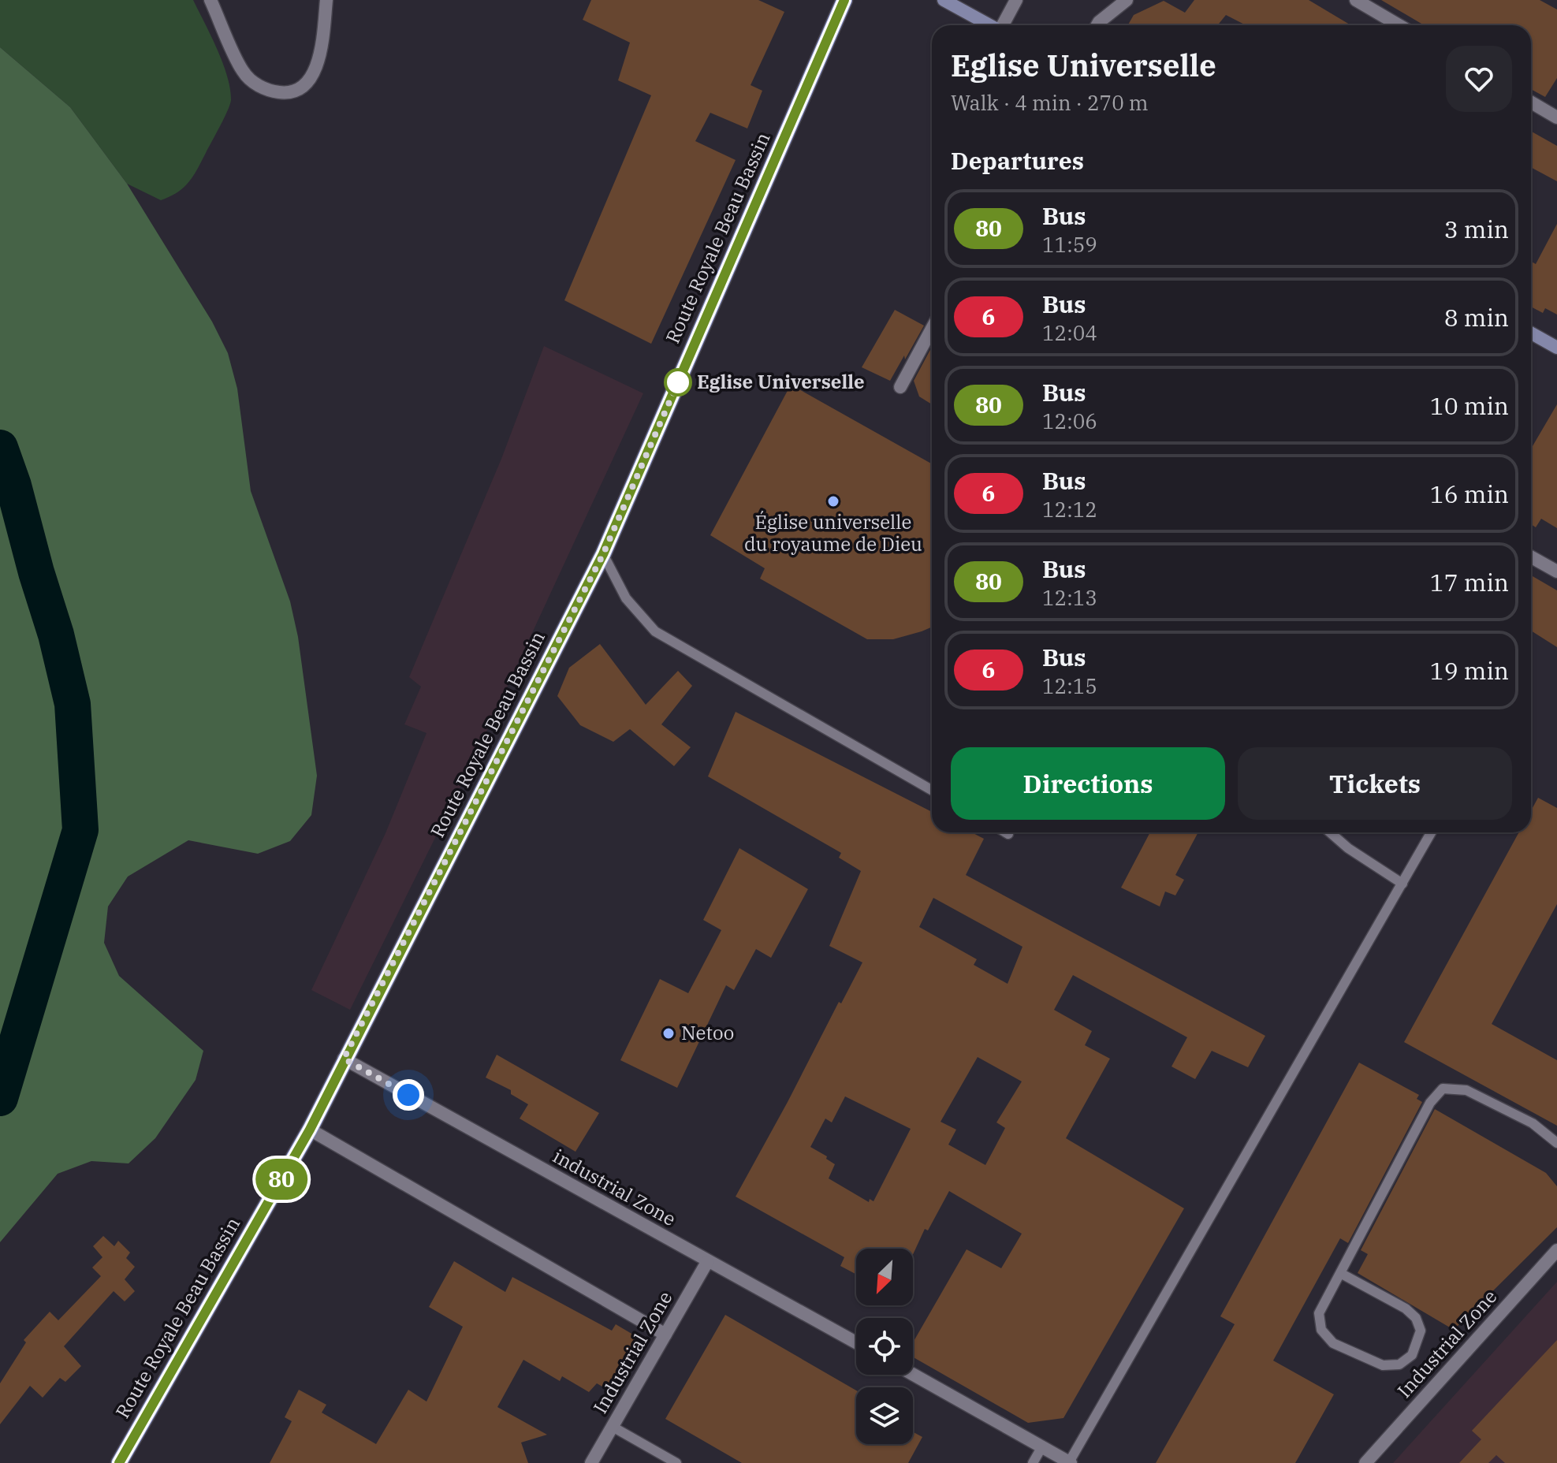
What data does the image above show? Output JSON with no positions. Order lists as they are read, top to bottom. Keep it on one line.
{"streets":{"main road":["Route Royale Beau Bassin"],"street":["industrial Zone","Industrial Zone"]},"crossings":[["Route Royale Beau Bassin","industrial Zone"],["industrial Zone","Industrial Zone"]],"places":["Eglise Universelle","Église universelle du royaume de Dieu","Netoo"],"lines":["bus line 80"],"north":"bottom left","page":{"on_map":"80","heading":[["Eglise Universelle","Walk · 4 min · 270 m"],"Departures"],"list":[{"mark":"80","name":"Bus","note":"11:59","value":"3 min"},{"mark":"6","name":"Bus","note":"12:04","value":"8 min"},{"mark":"80","name":"Bus","note":"12:06","value":"10 min"},{"mark":"6","name":"Bus","note":"12:12","value":"16 min"},{"mark":"80","name":"Bus","note":"12:13","value":"17 min"},{"mark":"6","name":"Bus","note":"12:15","value":"19 min"}],"buttons":["Directions","Tickets"]}}
